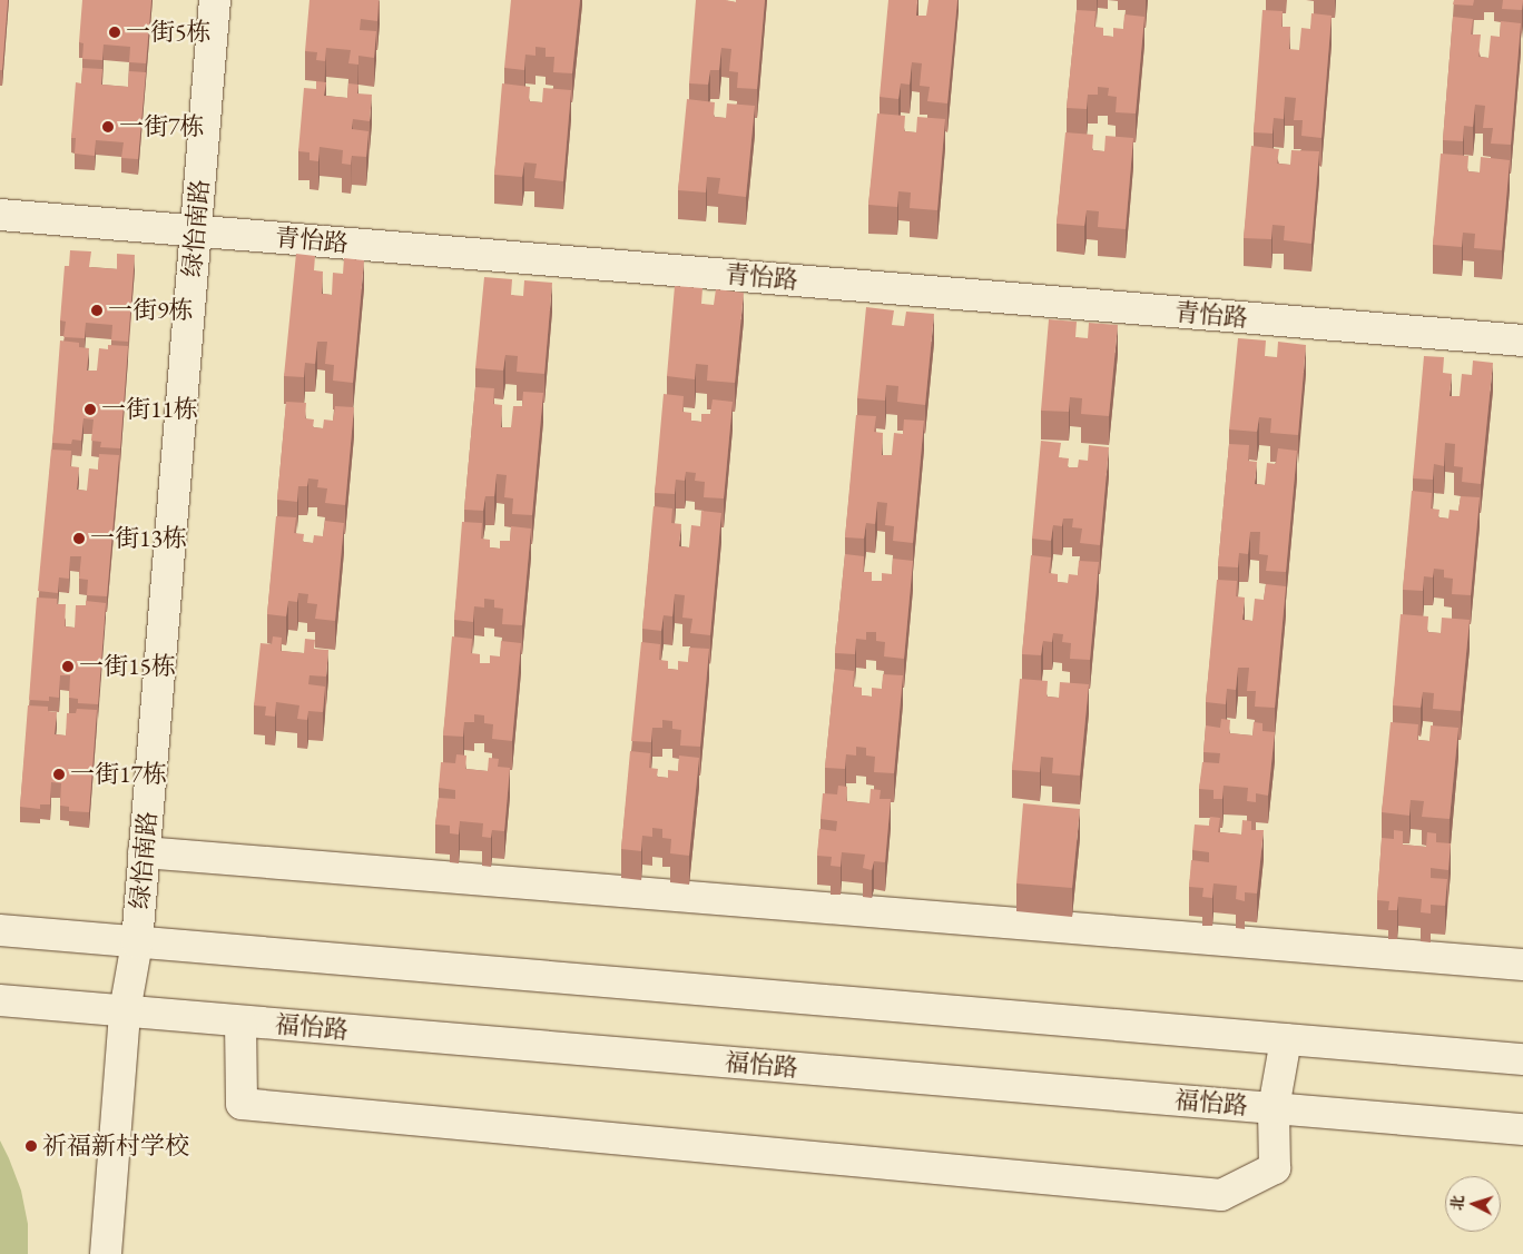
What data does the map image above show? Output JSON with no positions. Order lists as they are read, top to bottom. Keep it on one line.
{"streets":{"street":["绿怡南路","青怡路","福怡路"]},"crossings":[["绿怡南路","青怡路"],["绿怡南路","福怡路"]],"places":["一街5栋","一街7栋","一街9栋","一街11栋","一街13栋","一街15栋","一街17栋","祈福新村学校"],"north":"left"}
